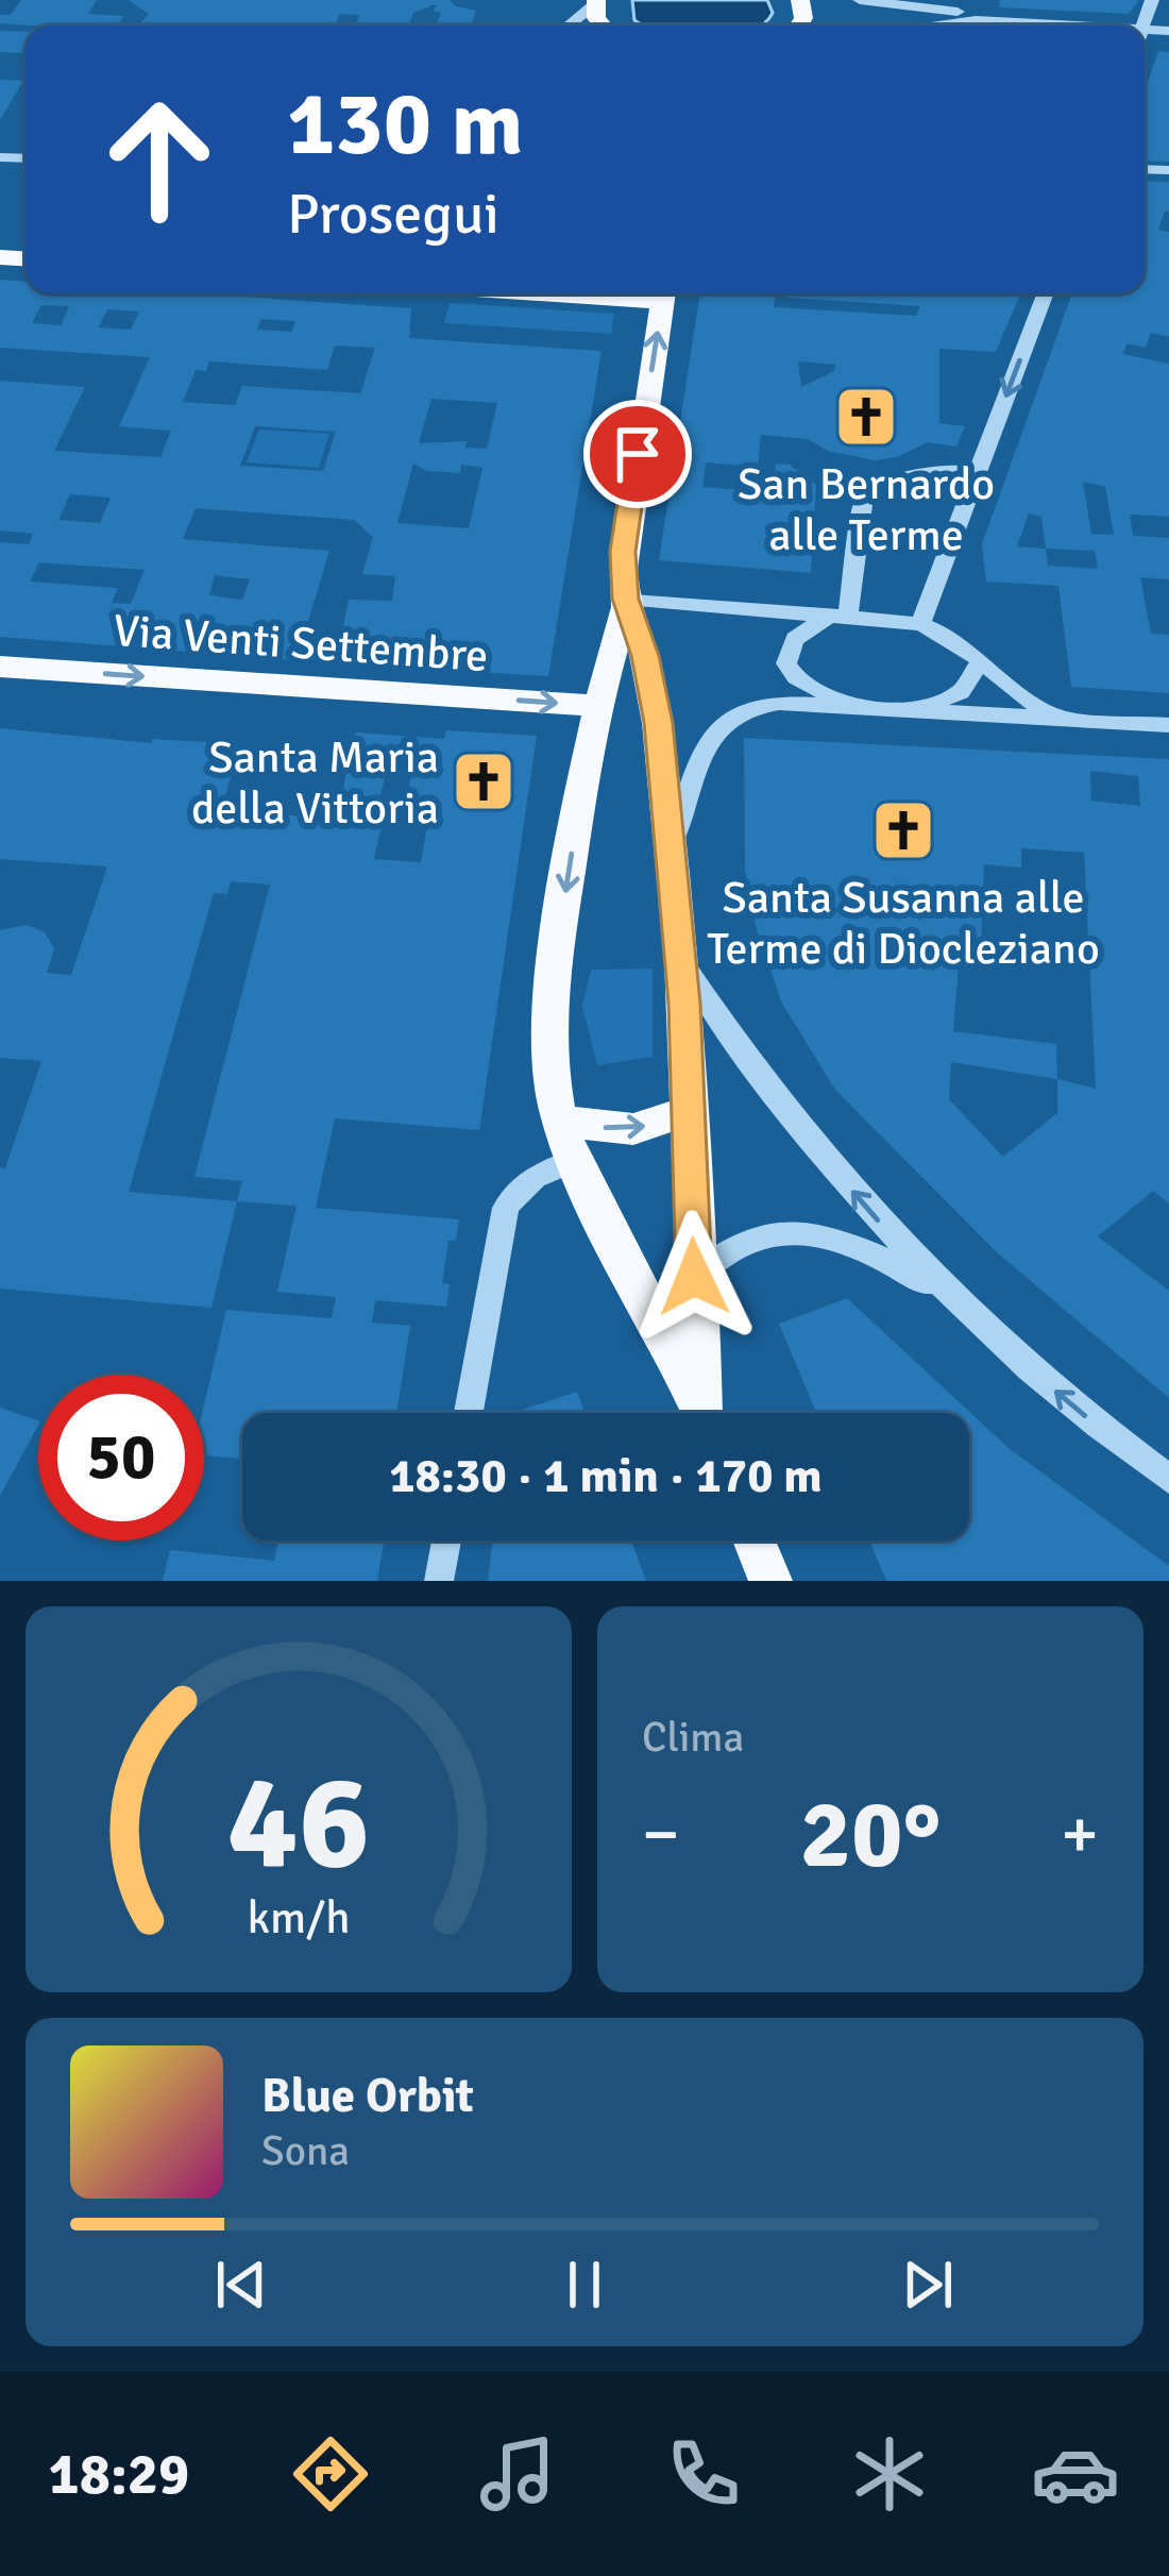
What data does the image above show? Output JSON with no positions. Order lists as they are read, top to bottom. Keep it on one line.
{"streets":{"main road":["Via Venti Settembre"]},"one_way":["Via Venti Settembre"],"places":{"church":["San Bernardo alle Terme","Santa Maria della Vittoria","Santa Susanna alle Terme di Diocleziano"]},"page":{"turn":["130 m","Prosegui"],"limit":"50","trip":"18:30 · 1 min · 170 m","tile":"Clima","heat":["−","20°","+"],"song":["Blue Orbit","Sona"],"tabs":"18:29","gauge":["46","km/h"]}}
